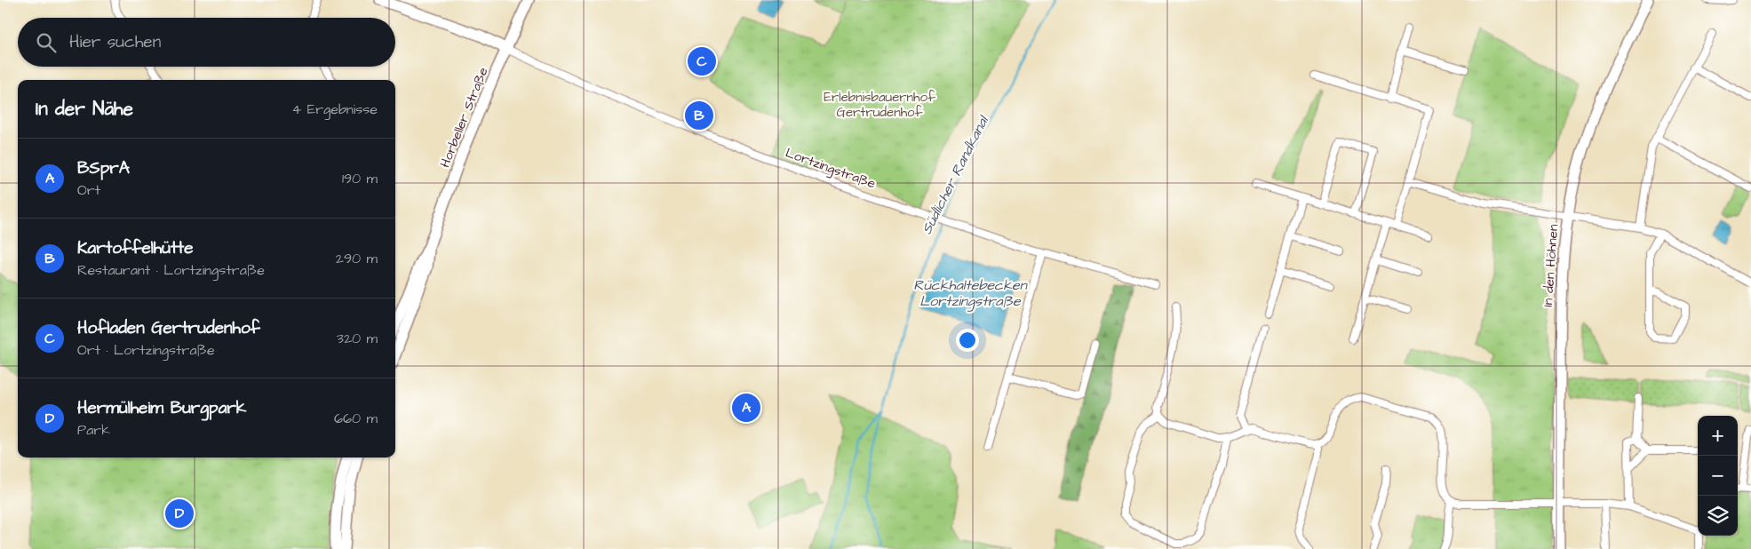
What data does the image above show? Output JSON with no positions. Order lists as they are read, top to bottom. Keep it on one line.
{"streets":{"street":["Horbeller Straße","Lortzingstraße","In den Höhnen"]},"crossings":[["Horbeller Straße","Lortzingstraße"]],"water":["Südlicher Randkanal","Rückhaltebecken Lortzingstraße"],"parks":["Erlebnisbauernhof Gertrudenhof"],"page":{"search":"Hier suchen","pins":["C","B","A","D"],"heading":["In der Nähe","4 Ergebnisse"],"list":[{"mark":"A","name":"BSprA","note":"Ort","value":"190 m"},{"mark":"B","name":"Kartoffelhütte","note":"Restaurant · Lortzingstraße","value":"290 m"},{"mark":"C","name":"Hofladen Gertrudenhof","note":"Ort · Lortzingstraße","value":"320 m"},{"mark":"D","name":"Hermülheim Burgpark","note":"Park","value":"660 m"}],"map_buttons":["+","−"]}}
